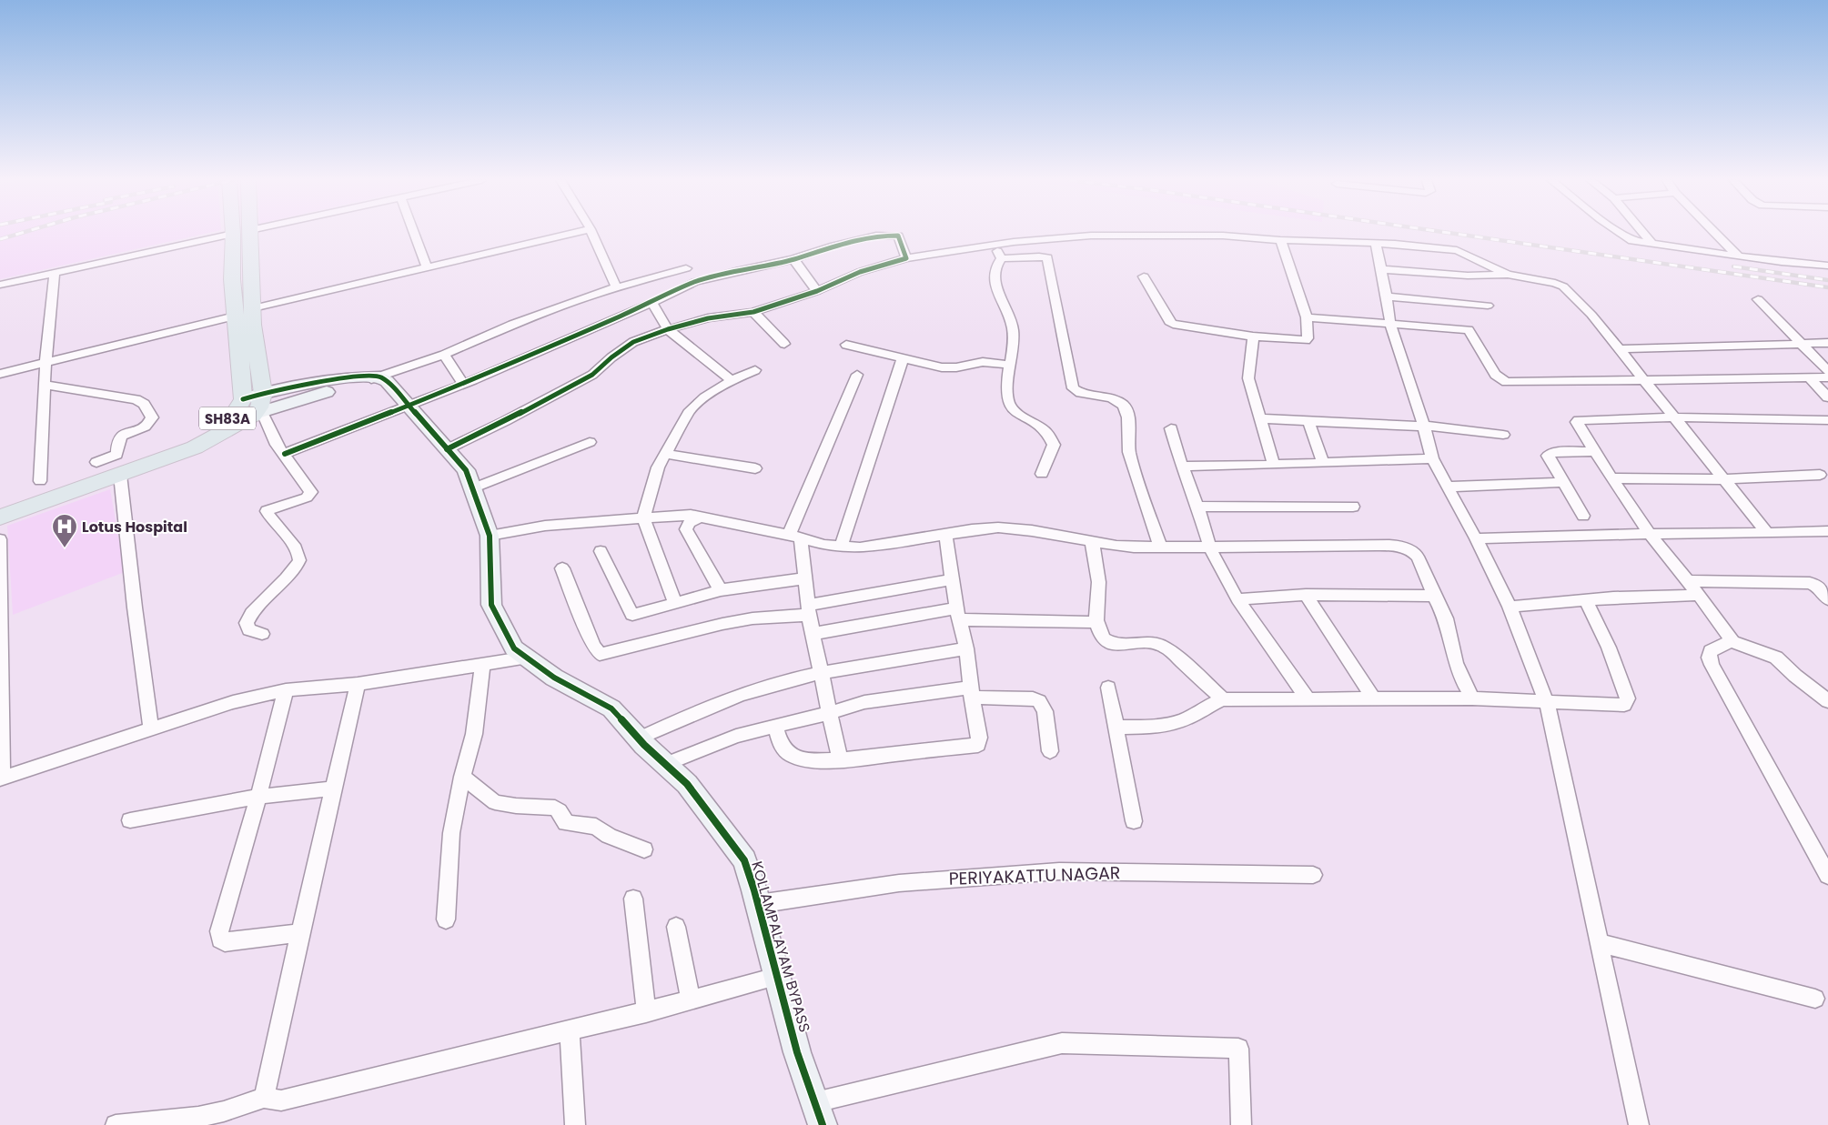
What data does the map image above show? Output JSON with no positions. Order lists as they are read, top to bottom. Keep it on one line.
{"streets":{"main road":["SH83A"],"street":["PERIYAKATTU NAGAR","KOLLAMPALAYAM BYPASS"]},"crossings":[["PERIYAKATTU NAGAR","KOLLAMPALAYAM BYPASS"]],"places":{"hospital":["Lotus Hospital"]}}
